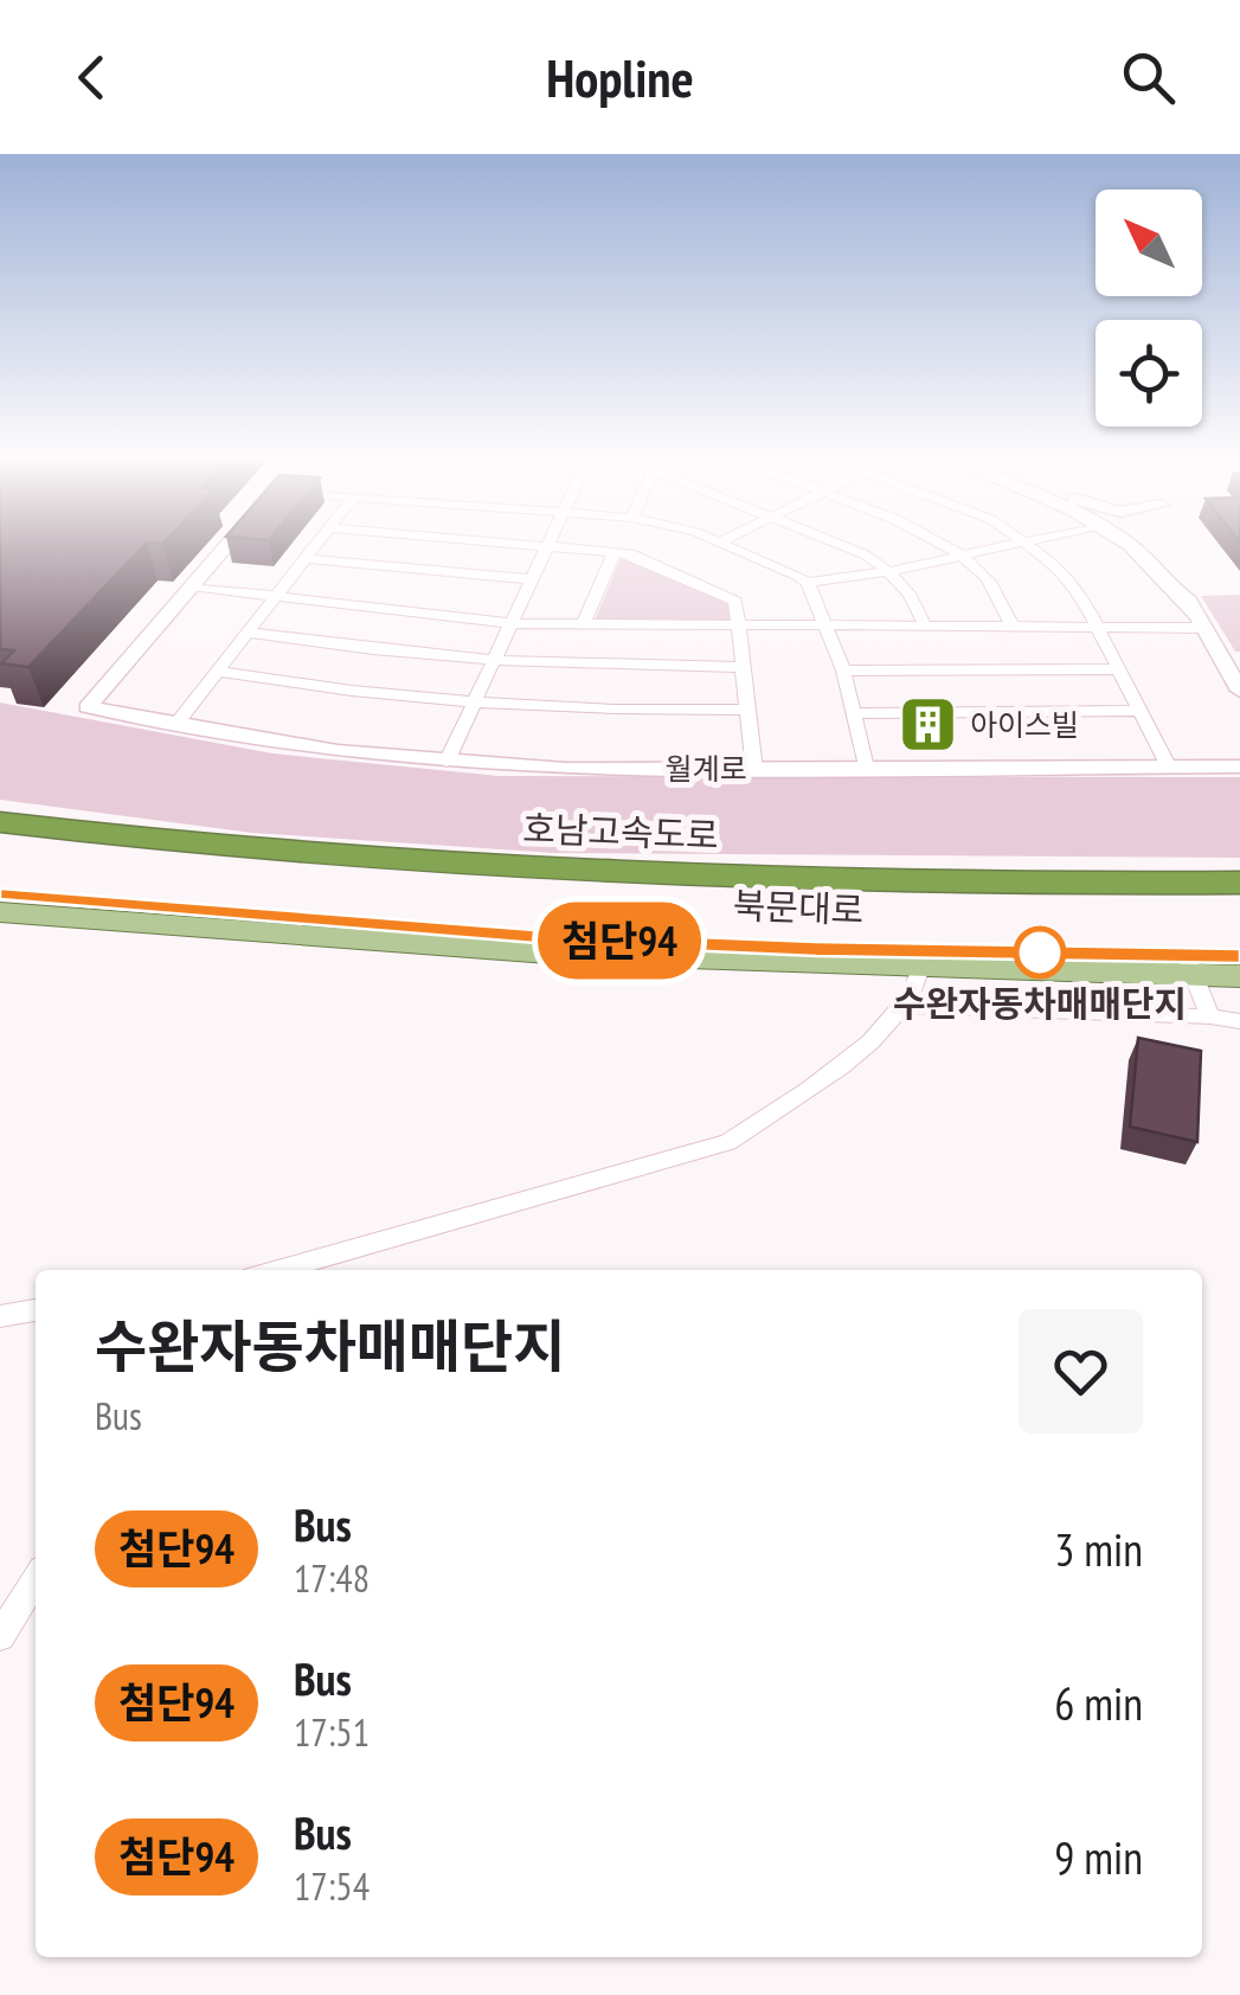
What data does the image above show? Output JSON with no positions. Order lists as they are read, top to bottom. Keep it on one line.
{"streets":{"highway":["호남고속도로"],"main road":["북문대로"],"street":["월계로"]},"places":{"building":["아이스빌"],"other":["수완자동차매매단지"]},"lines":["bus line 첨단94"],"north":"top left","page":{"header":"Hopline","on_map":"첨단94","heading":["수완자동차매매단지","Bus"],"list":[{"mark":"첨단94","name":"Bus","note":"17:48","value":"3 min"},{"mark":"첨단94","name":"Bus","note":"17:51","value":"6 min"},{"mark":"첨단94","name":"Bus","note":"17:54","value":"9 min"}]}}
